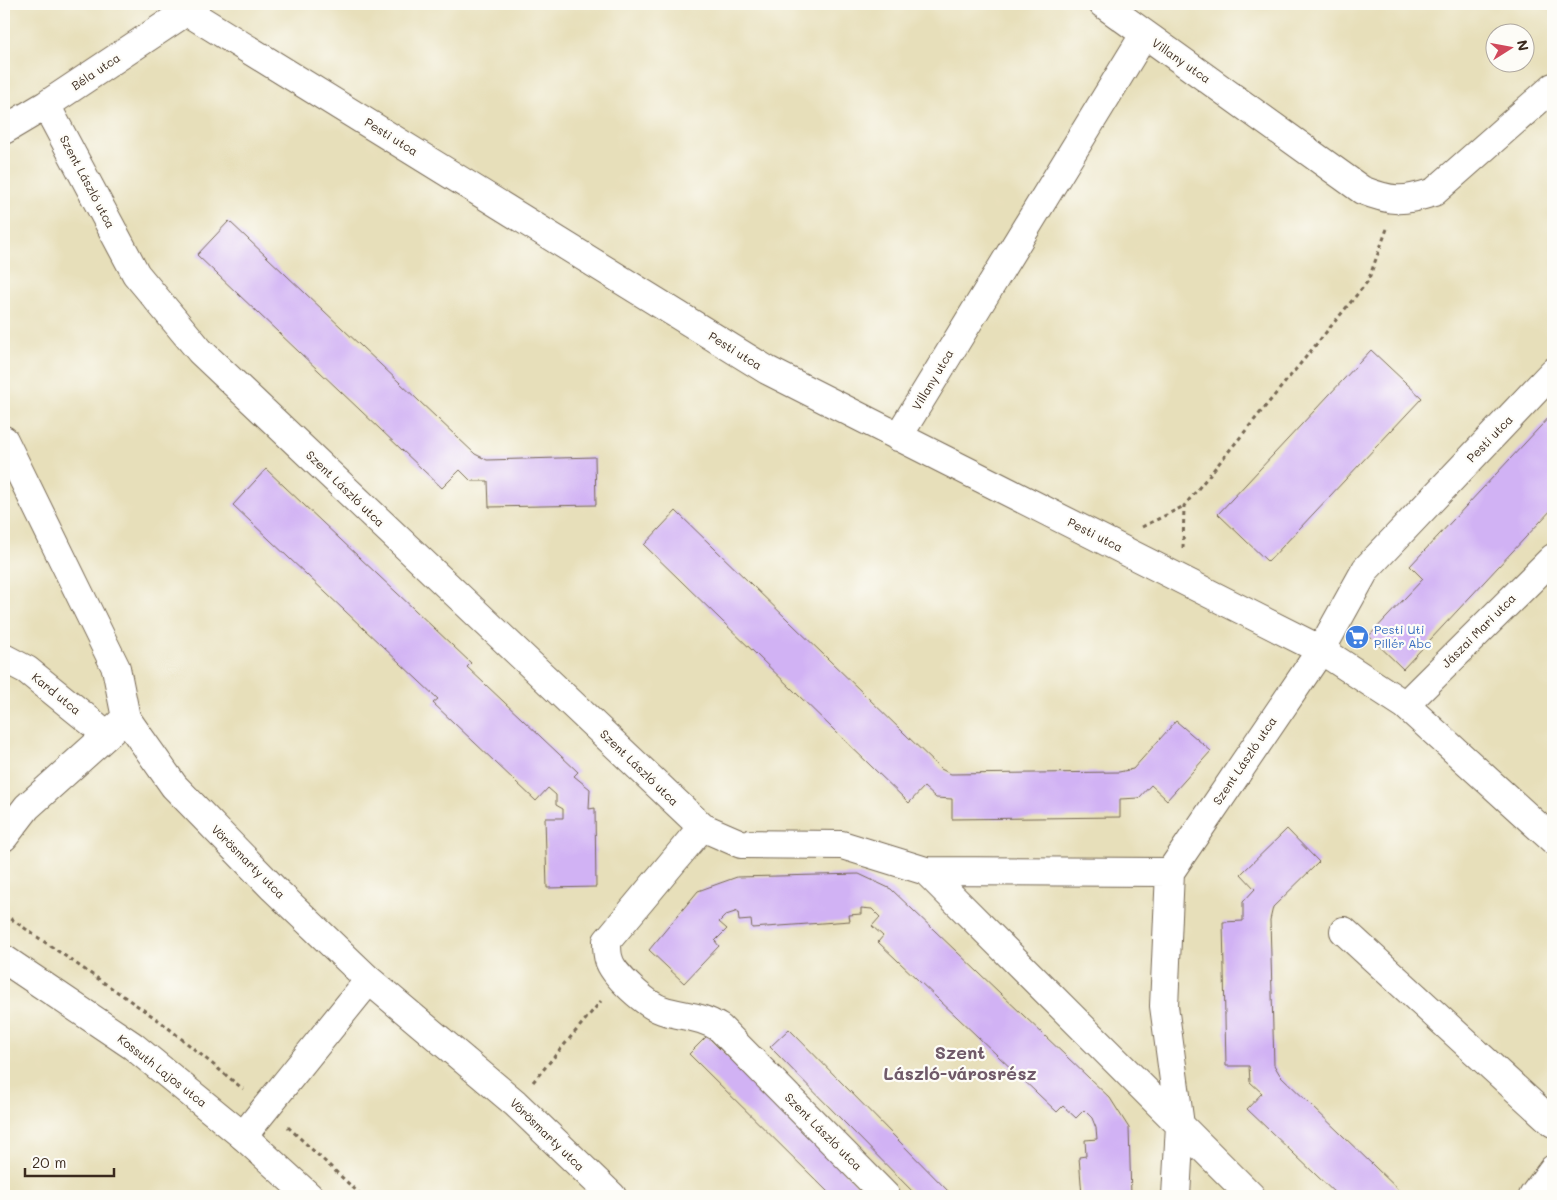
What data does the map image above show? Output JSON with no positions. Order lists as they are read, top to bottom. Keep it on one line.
{"streets":{"street":["Villany utca","Béla utca","Pesti utca","Szent László utca","Jászai Mari utca","Kard utca","Vörösmarty utca","Kossuth Lajos utca"]},"crossings":[["Villany utca","Pesti utca"],["Béla utca","Pesti utca"],["Béla utca","Szent László utca"],["Pesti utca","Szent László utca"],["Pesti utca","Jászai Mari utca"],["Kard utca","Vörösmarty utca"]],"districts":["Szent László-városrész"],"places":{"supermarket":["Pesti Uti Pillér Abc"]},"scale_bar":"20 m","north":"right"}
